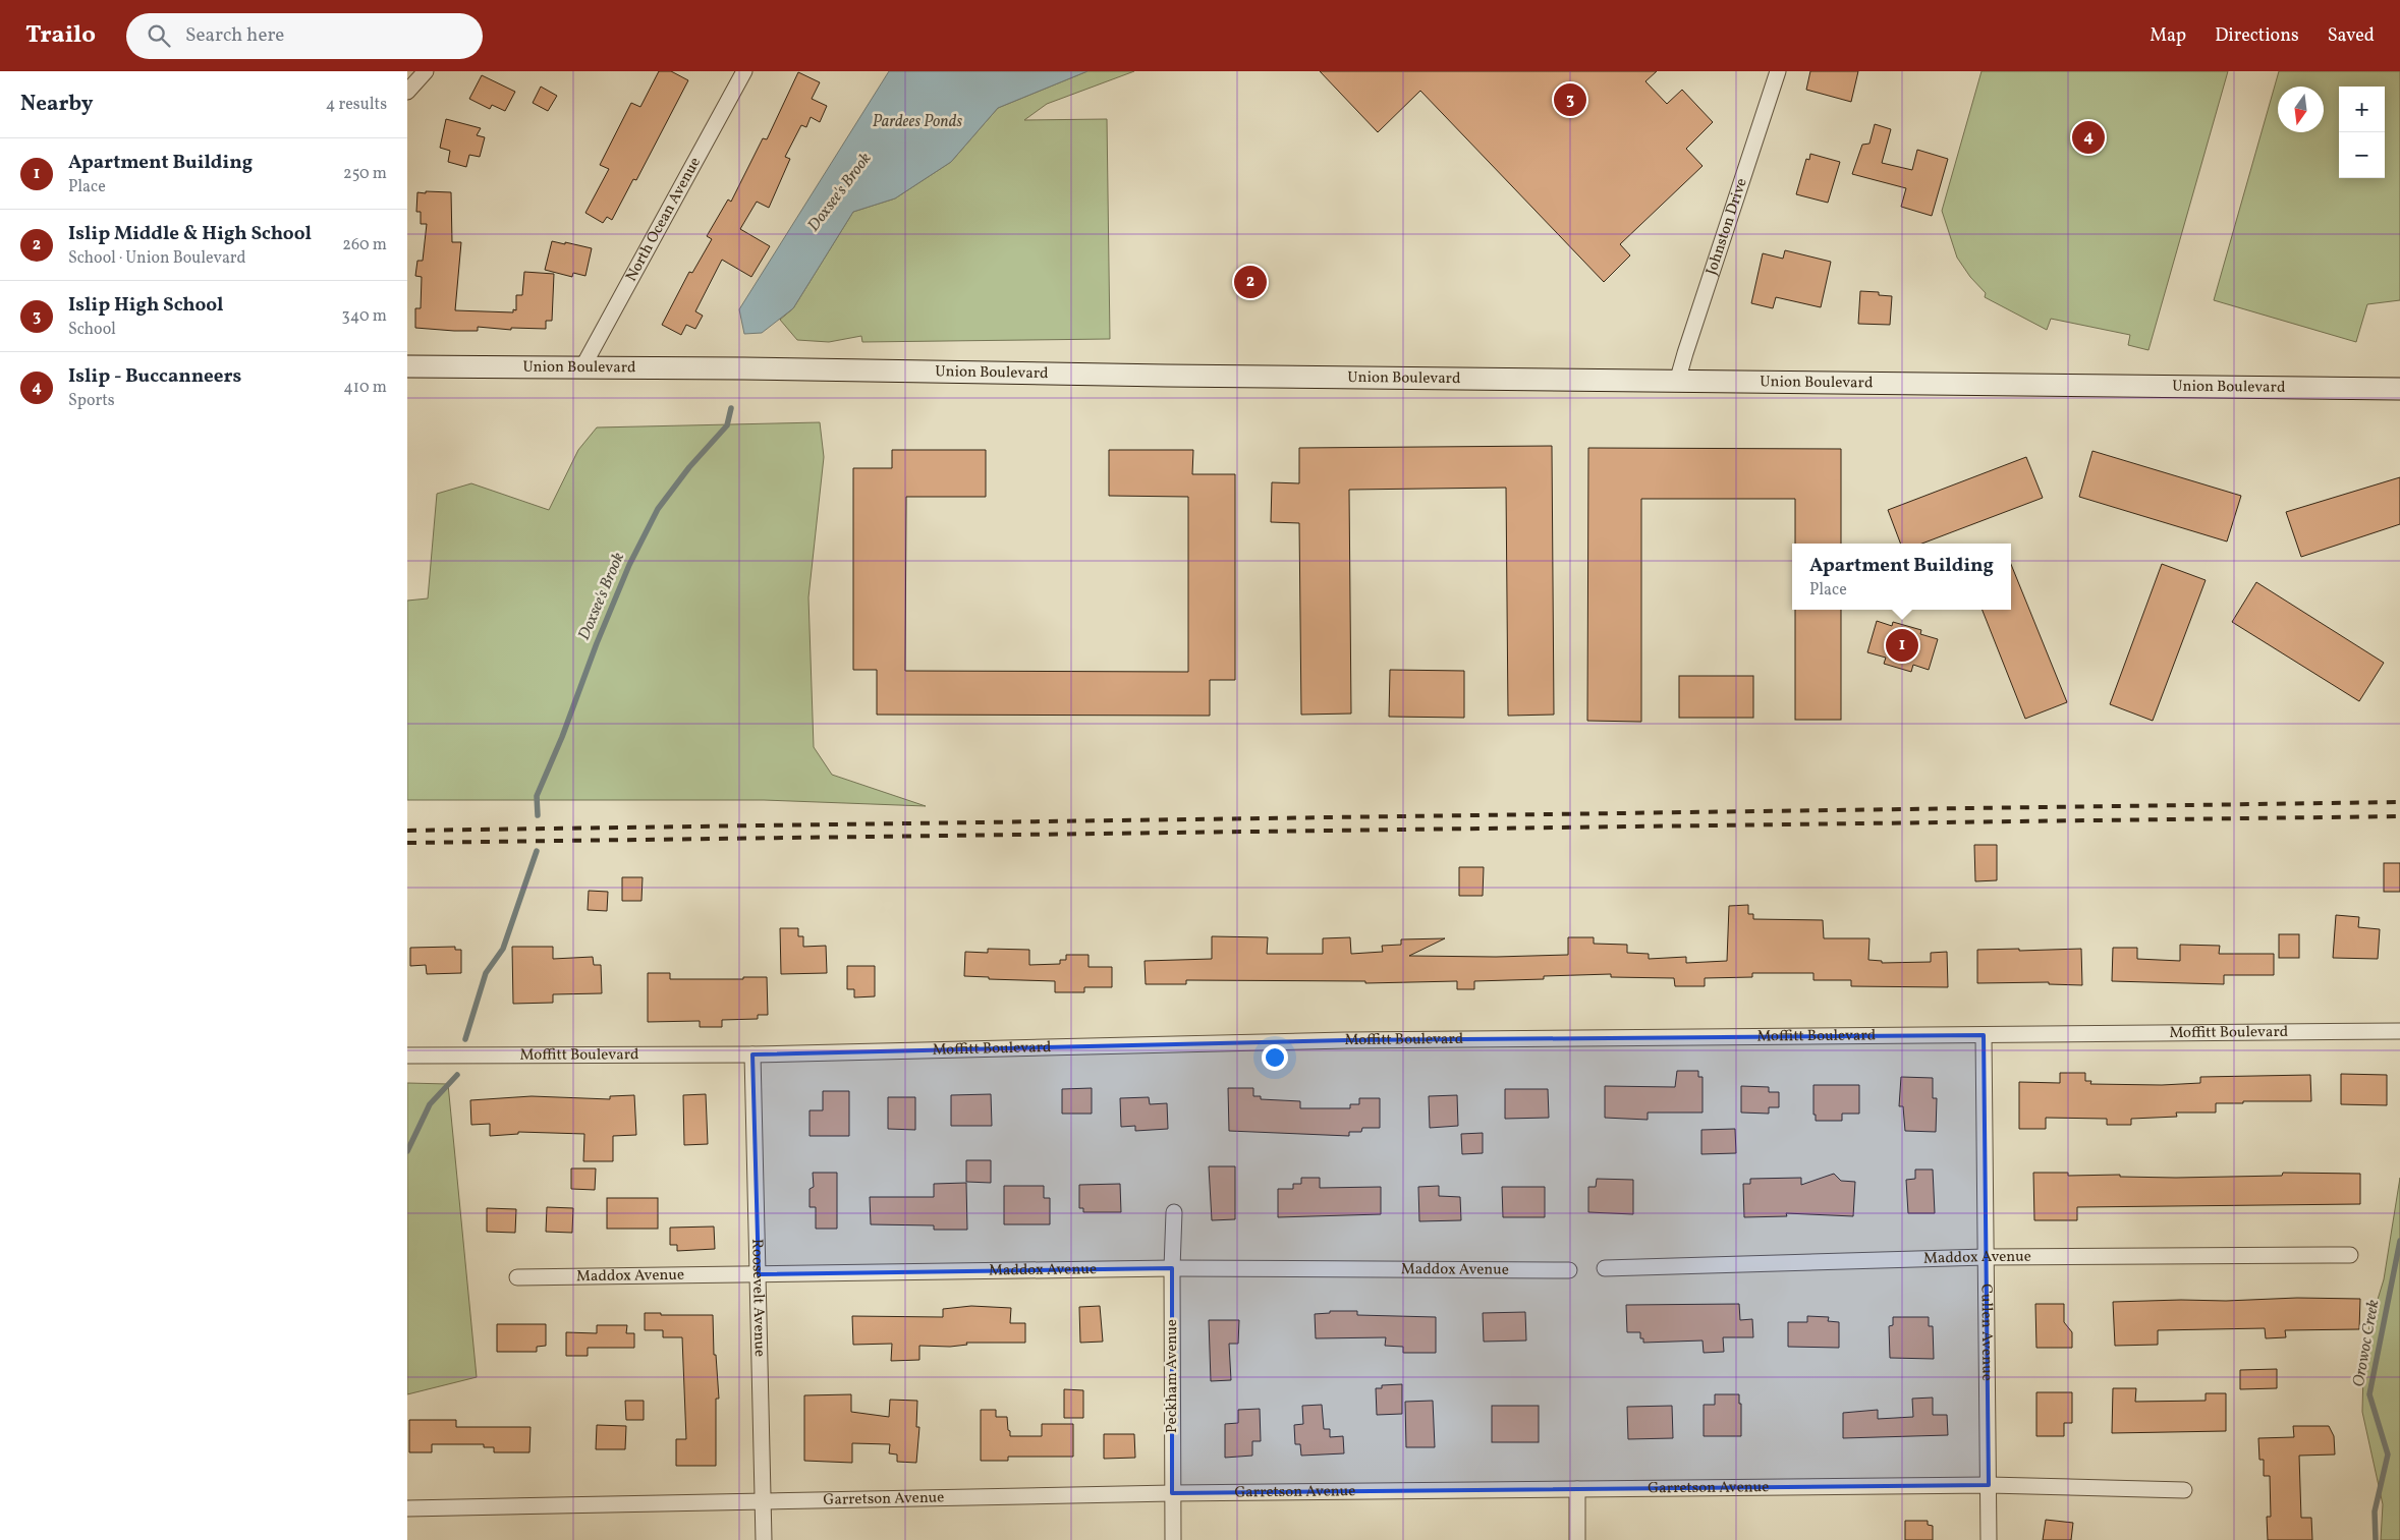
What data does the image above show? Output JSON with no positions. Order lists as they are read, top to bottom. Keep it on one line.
{"streets":{"main road":["Union Boulevard"],"street":["North Ocean Avenue","Johnston Drive","Moffitt Boulevard","Maddox Avenue","Roosevelt Avenue","Cullen Avenue","Peckham Avenue","Garretson Avenue"]},"crossings":[["North Ocean Avenue","Union Boulevard"],["Johnston Drive","Union Boulevard"],["Moffitt Boulevard","Roosevelt Avenue"],["Moffitt Boulevard","Cullen Avenue"],["Maddox Avenue","Roosevelt Avenue"],["Maddox Avenue","Cullen Avenue"],["Maddox Avenue","Peckham Avenue"],["Roosevelt Avenue","Garretson Avenue"],["Cullen Avenue","Garretson Avenue"],["Peckham Avenue","Garretson Avenue"]],"water":["Pardees Ponds","Doxsee's Brook","Orowoc Creek"],"north":"bottom","page":{"header":"Trailo","search":"Search here","nav":["Map","Directions","Saved"],"heading":["Nearby","4 results"],"pins":["3","4","2","1"],"map_buttons":["+","−"],"list":[{"mark":"1","name":"Apartment Building","note":"Place","value":"250 m"},{"mark":"2","name":"Islip Middle & High School","note":"School · Union Boulevard","value":"260 m"},{"mark":"3","name":"Islip High School","note":"School","value":"340 m"},{"mark":"4","name":"Islip - Buccanneers","note":"Sports","value":"410 m"}],"popup":["Apartment Building","Place"]}}
